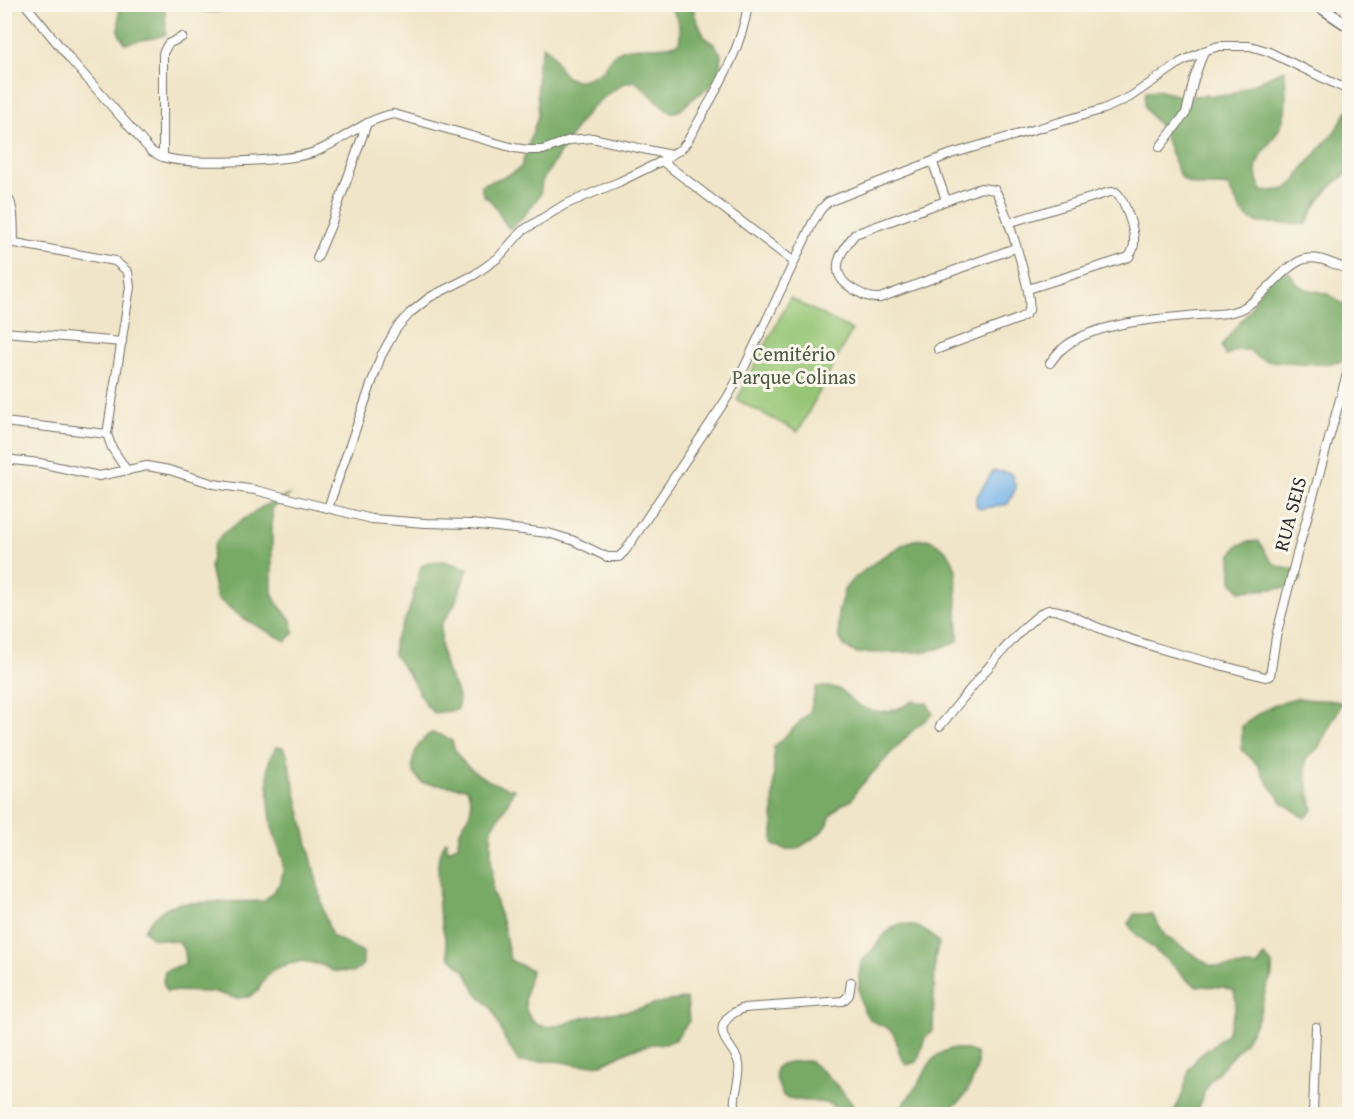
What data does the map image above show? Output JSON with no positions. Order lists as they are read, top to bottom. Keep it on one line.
{"streets":{"street":["RUA SEIS"]},"parks":["Cemitério Parque Colinas"]}
